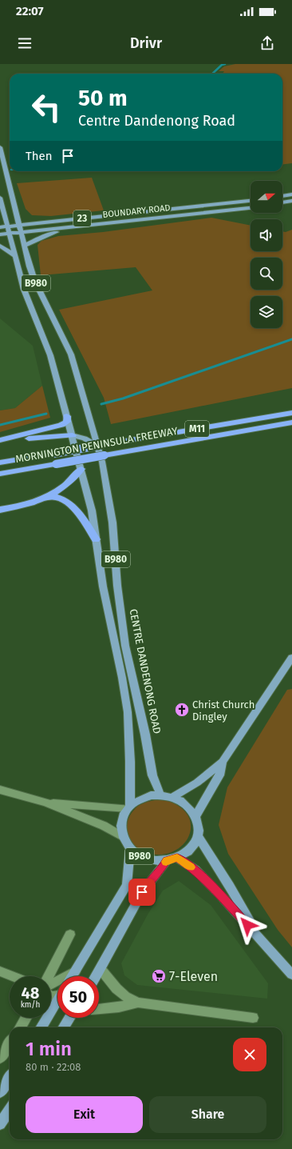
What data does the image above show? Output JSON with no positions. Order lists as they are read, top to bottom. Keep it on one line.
{"streets":{"highway":["M11","MORNINGTON PENINSULA FREEWAY"],"main road":["BOUNDARY ROAD","23","B980","CENTRE DANDENONG ROAD"]},"crossings":[["BOUNDARY ROAD","B980"],["BOUNDARY ROAD","CENTRE DANDENONG ROAD"],["B980","CENTRE DANDENONG ROAD"],["MORNINGTON PENINSULA FREEWAY","CENTRE DANDENONG ROAD"]],"places":{"church":["Christ Church Dingley"],"supermarket":["7-Eleven"]},"north":"right","page":{"status":"22:07","header":"Drivr","turn":["50 m","Centre Dandenong Road"],"then":"Then","speed":"48 km/h","limit":"50","heading":["1 min","80 m · 22:08"],"buttons":["Exit","Share"]}}
